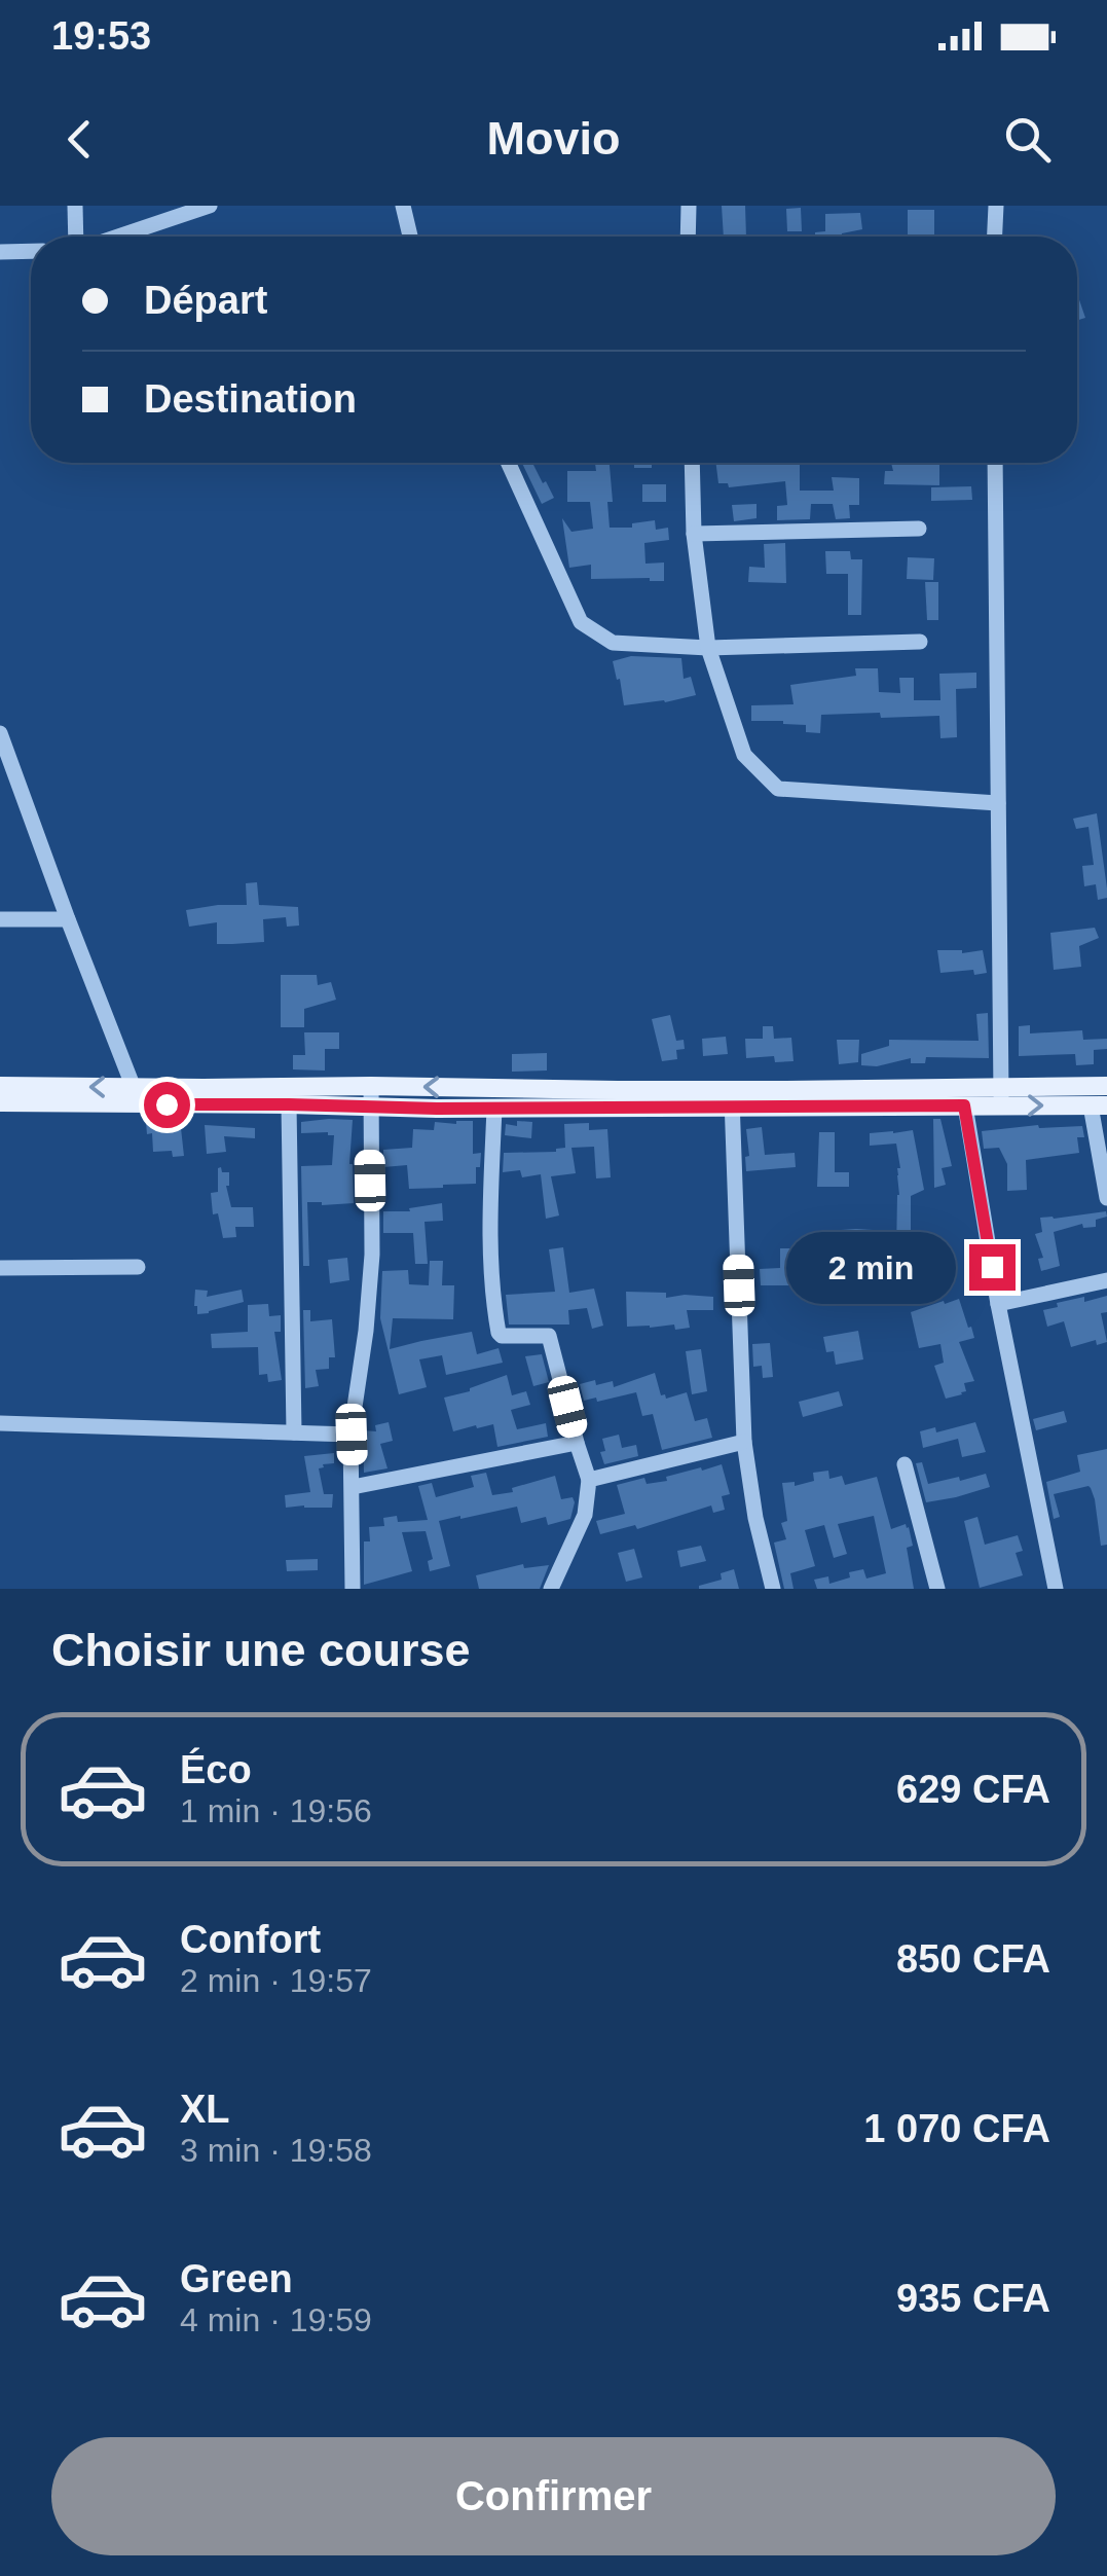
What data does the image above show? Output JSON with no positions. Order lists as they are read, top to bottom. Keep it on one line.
{"page":{"status":"19:53","header":"Movio","banner":["Départ","Destination"],"bubble":"2 min","heading":"Choisir une course","list":[{"name":"Éco","note":"1 min · 19:56","value":"629 CFA"},{"name":"Confort","note":"2 min · 19:57","value":"850 CFA"},{"name":"XL","note":"3 min · 19:58","value":"1 070 CFA"},{"name":"Green","note":"4 min · 19:59","value":"935 CFA"}],"buttons":"Confirmer"}}
